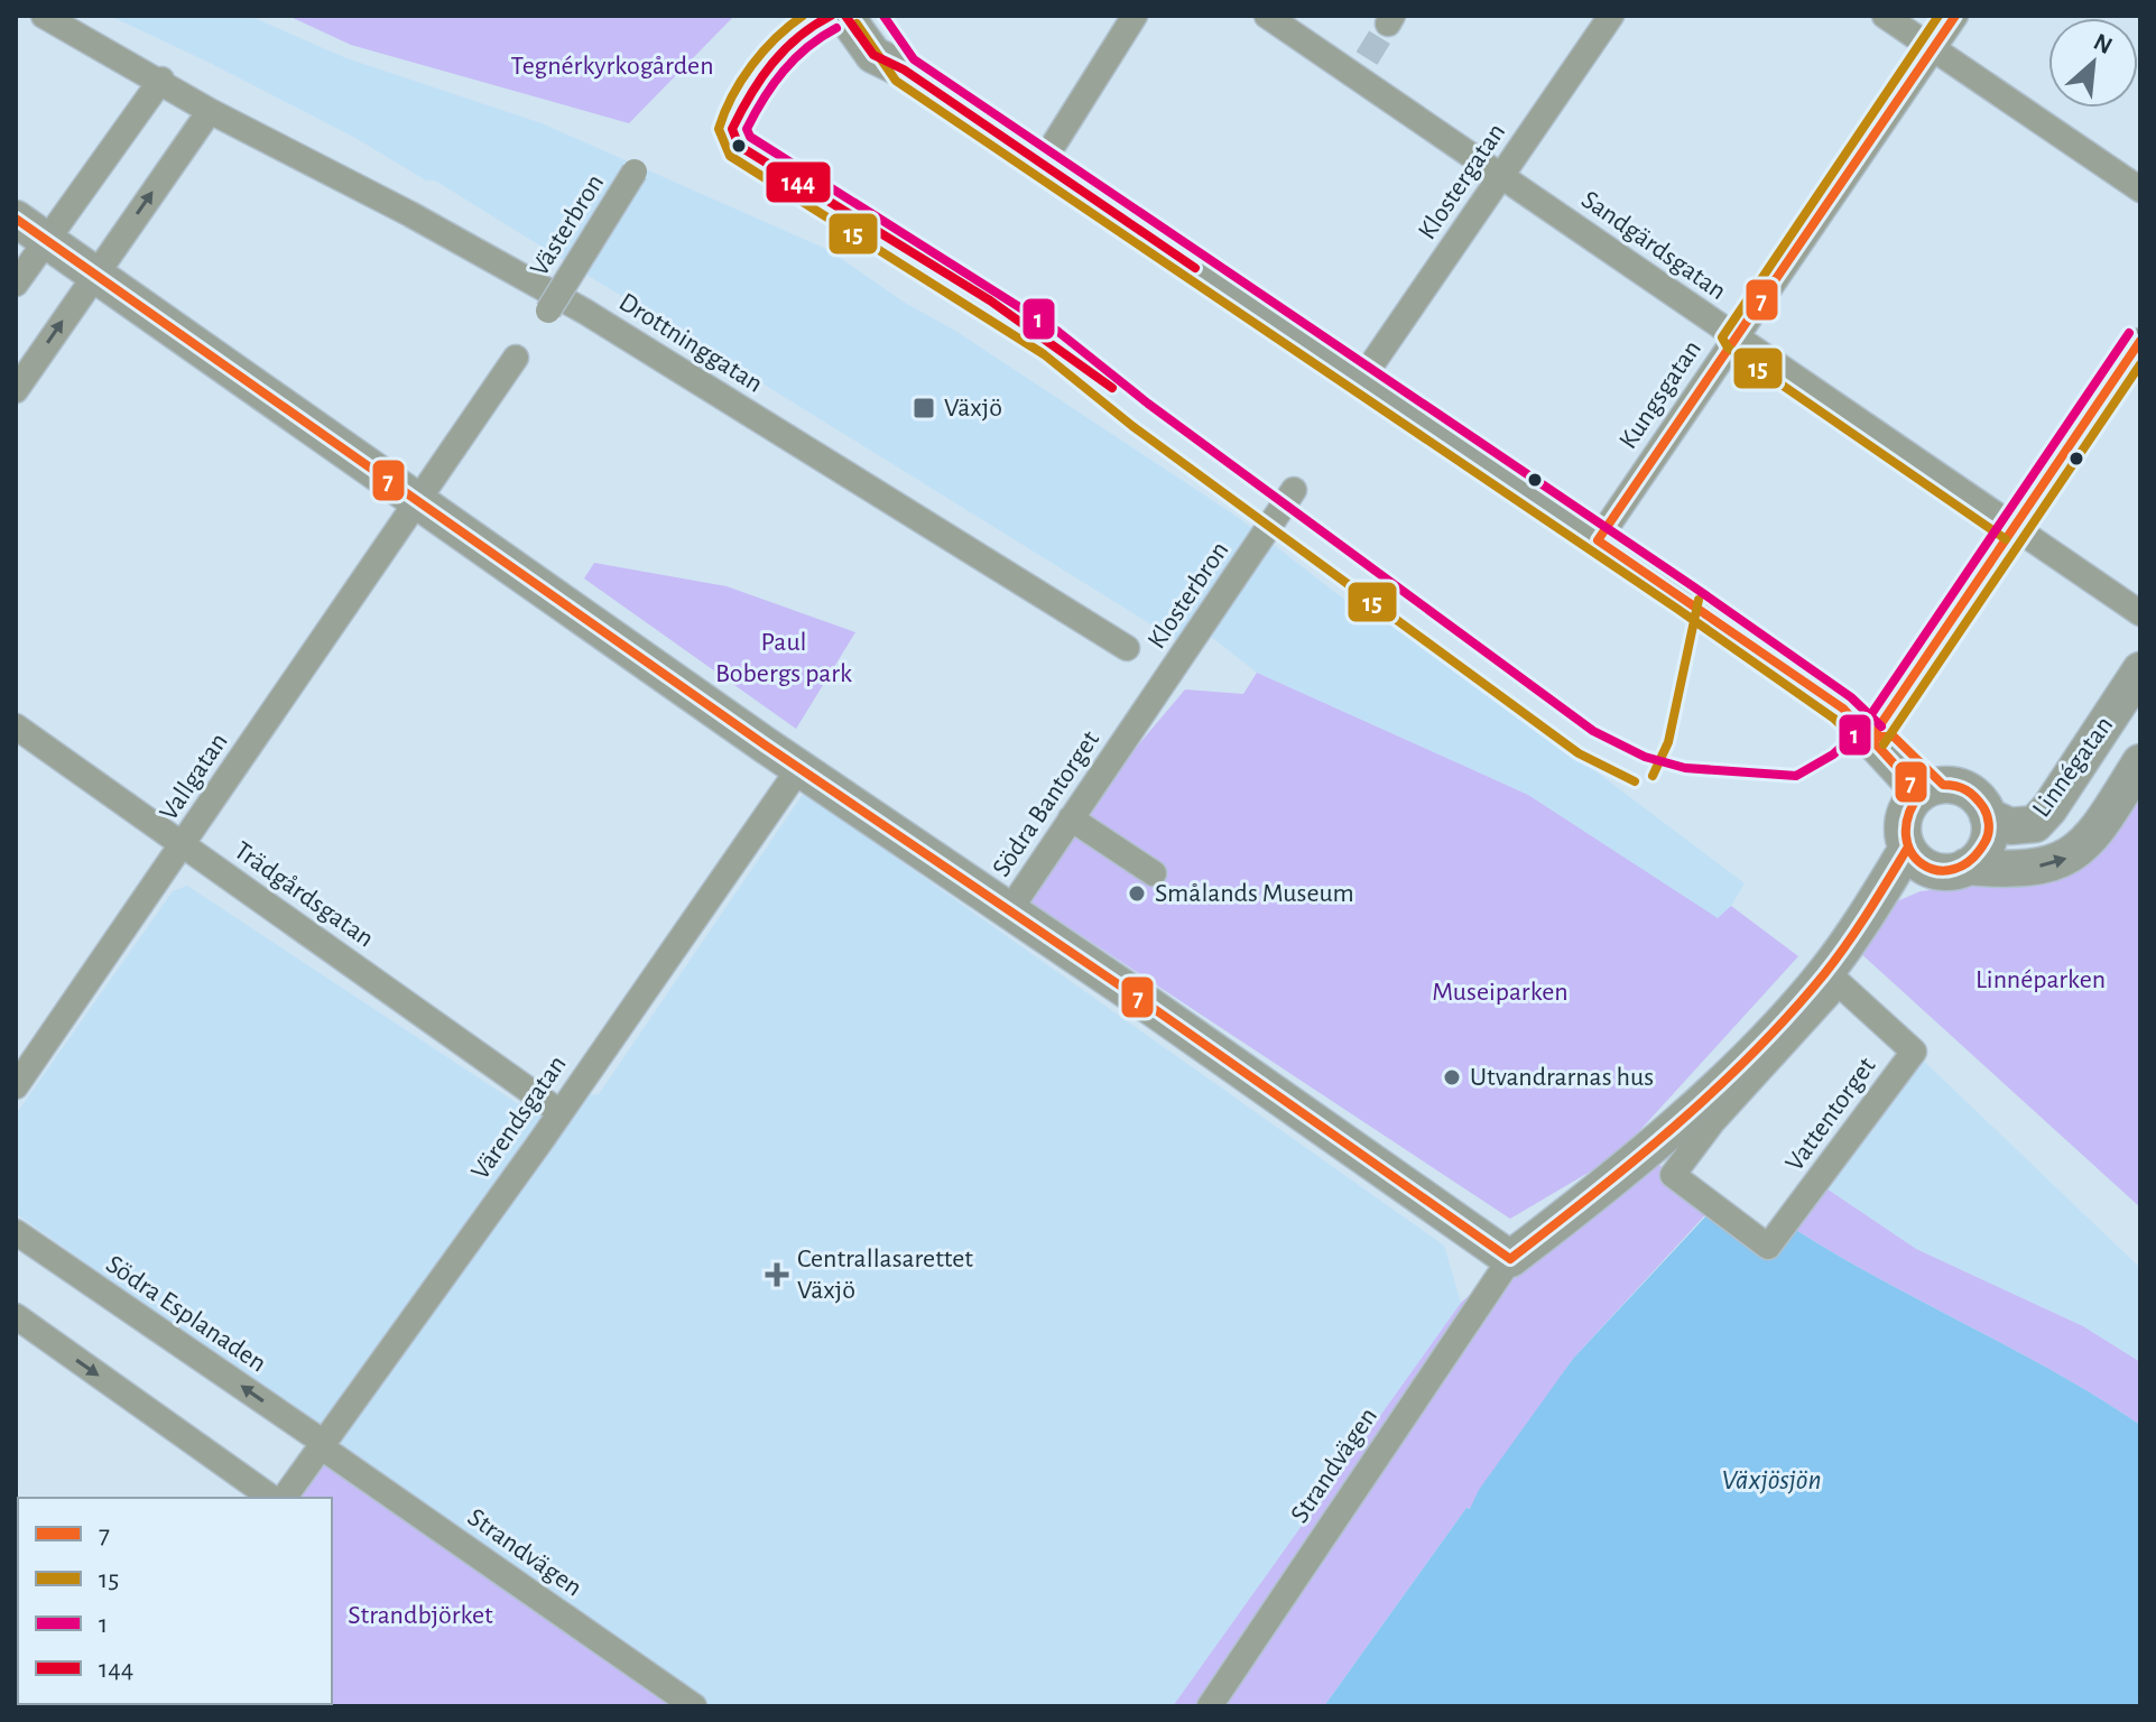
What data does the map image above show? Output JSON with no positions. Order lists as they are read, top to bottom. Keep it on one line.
{"streets":{"street":["Klostergatan","Västerbron","Sandgärdsgatan","Drottninggatan","Kungsgatan","Klosterbron","Linnégatan","Vallgatan","Södra Bantorget","Trädgårdsgatan","Vattentorget","Värendsgatan","Södra Esplanaden","Strandvägen"]},"crossings":[["Klostergatan","Sandgärdsgatan"],["Sandgärdsgatan","Kungsgatan"],["Klosterbron","Södra Bantorget"],["Vallgatan","Trädgårdsgatan"],["Trädgårdsgatan","Värendsgatan"],["Värendsgatan","Södra Esplanaden"],["Värendsgatan","Strandvägen"],["Södra Esplanaden","Strandvägen"]],"one_way":["Linnégatan"],"water":["Växjösjön"],"parks":["Tegnérkyrkogården","Paul Bobergs park","Linnéparken","Museiparken","Strandbjörket"],"places":{"transit":["Växjö"],"other":["Smålands Museum","Utvandrarnas hus"],"health":["Centrallasarettet Växjö"]},"lines":["transit line 7","transit line 15","transit line 1","transit line 144"],"legend":["7","15","1","144"],"north":"top right"}
